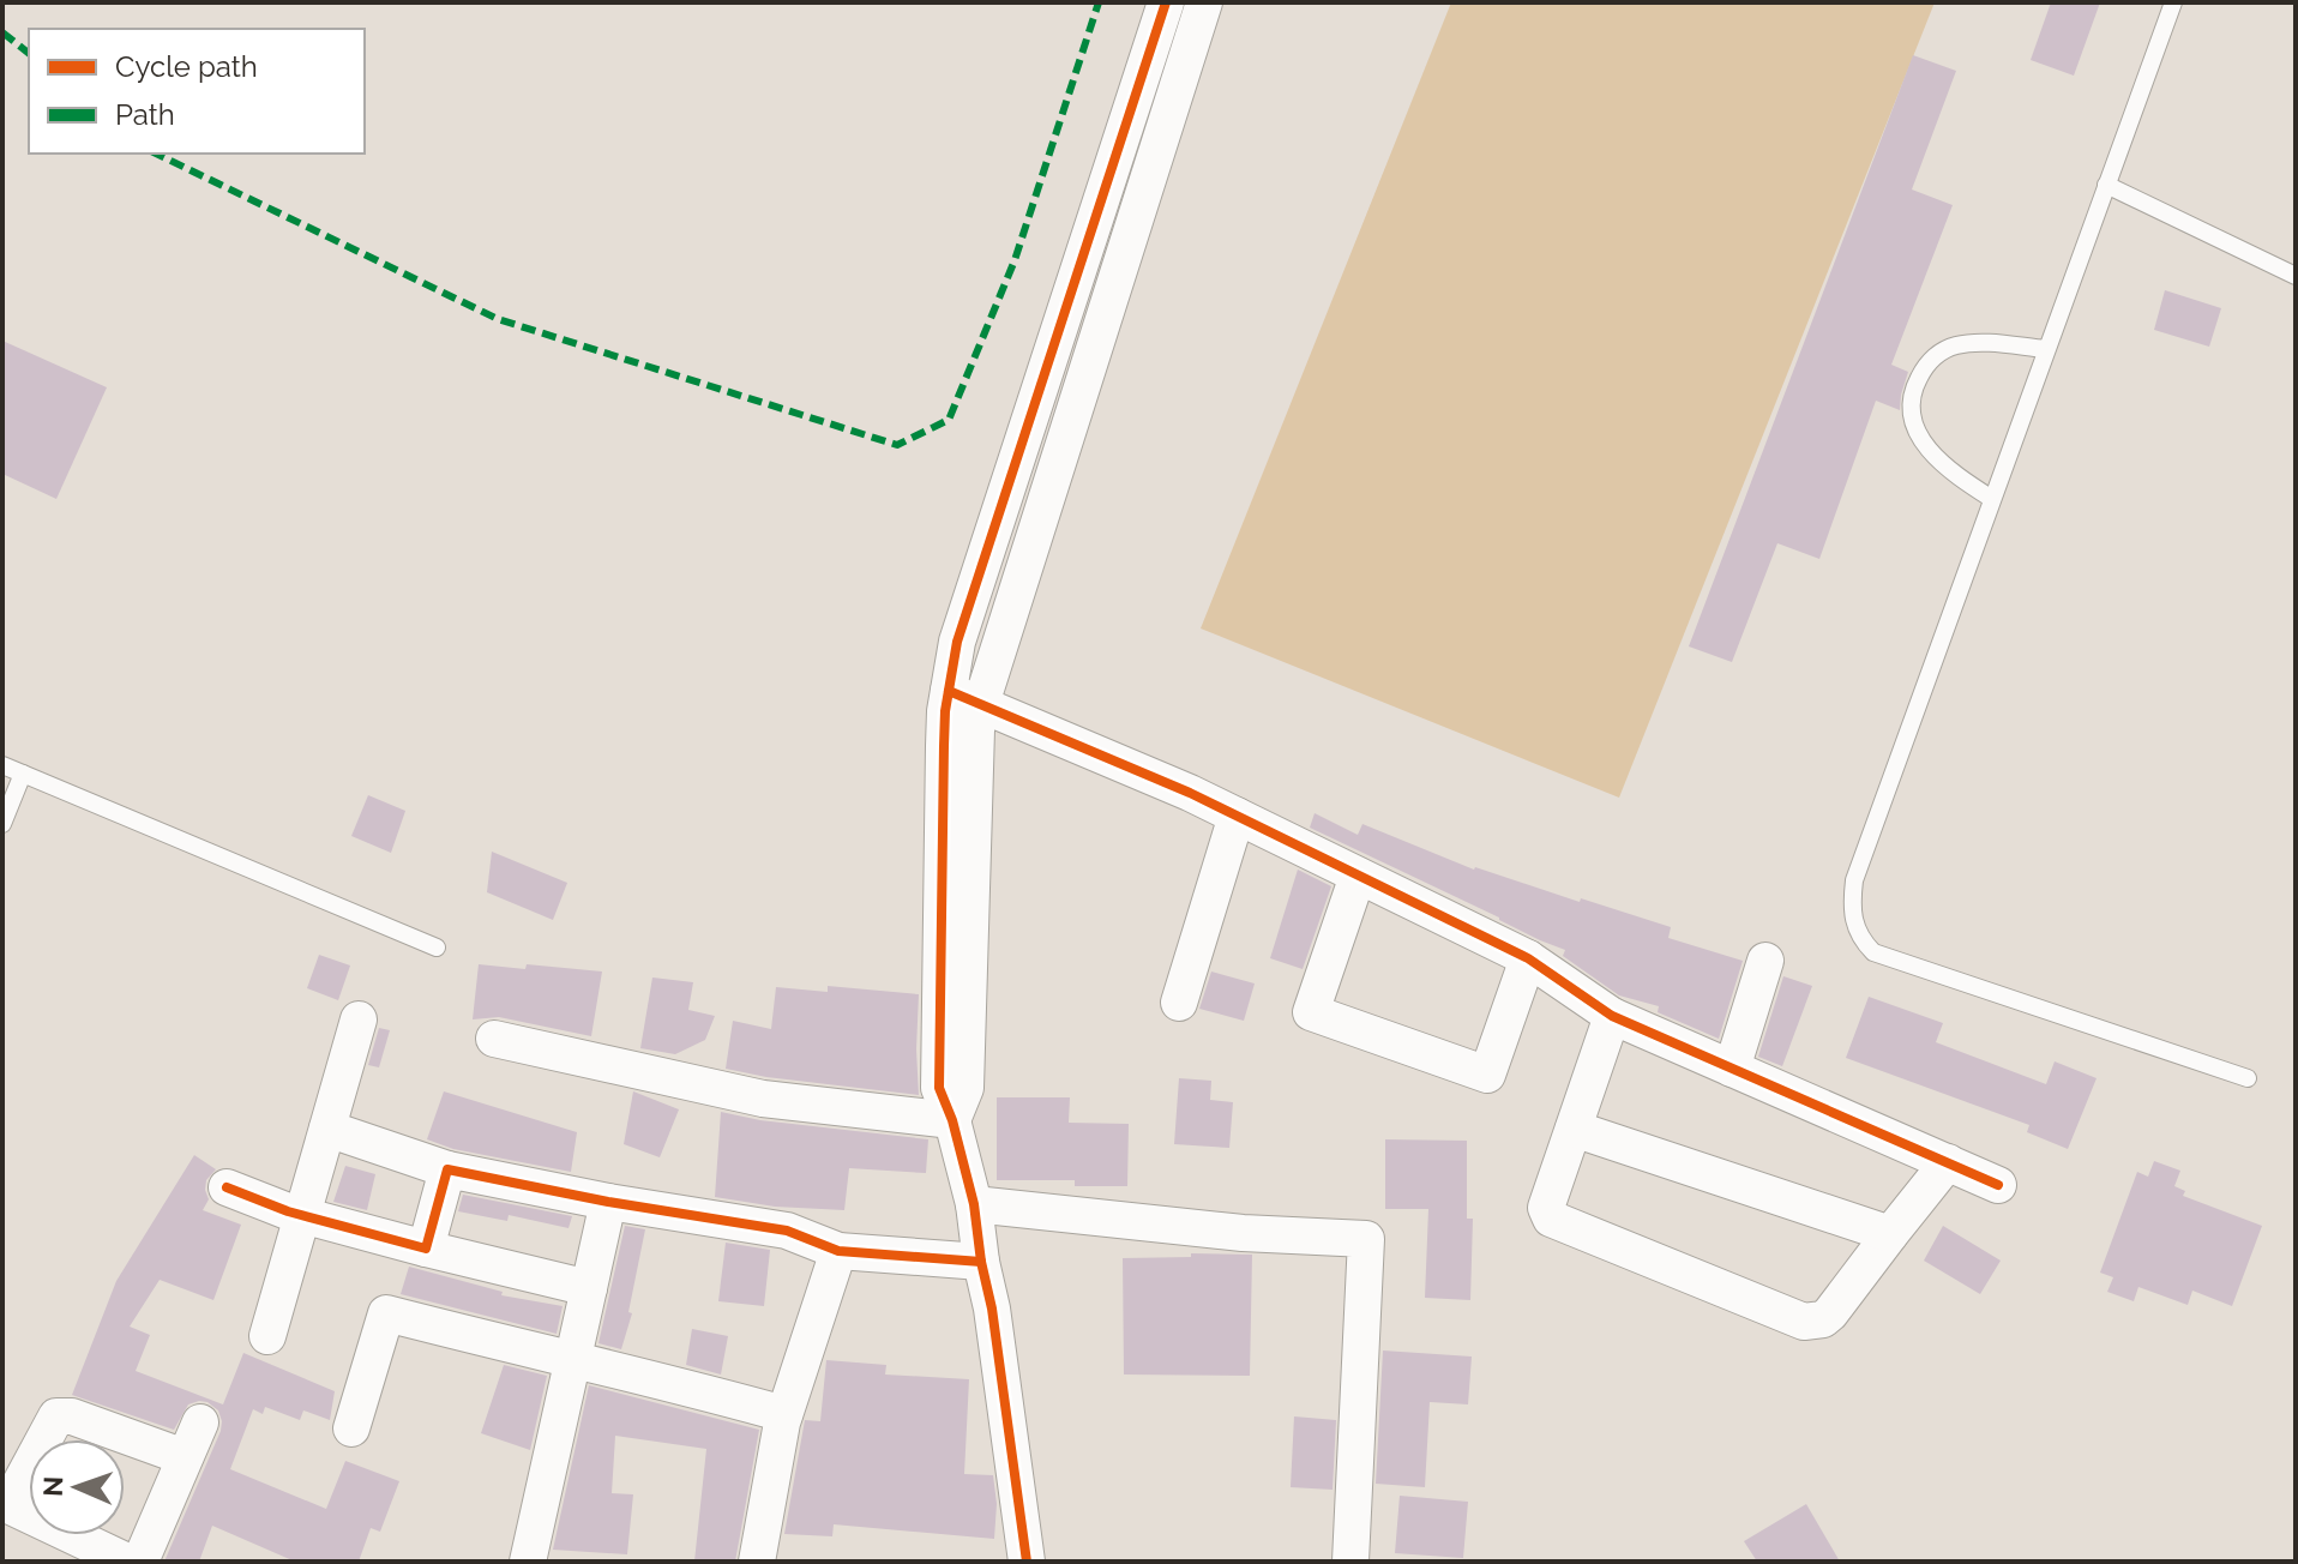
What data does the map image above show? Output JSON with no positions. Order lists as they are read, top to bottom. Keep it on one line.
{"legend":["Cycle path","Path"],"north":"left"}
